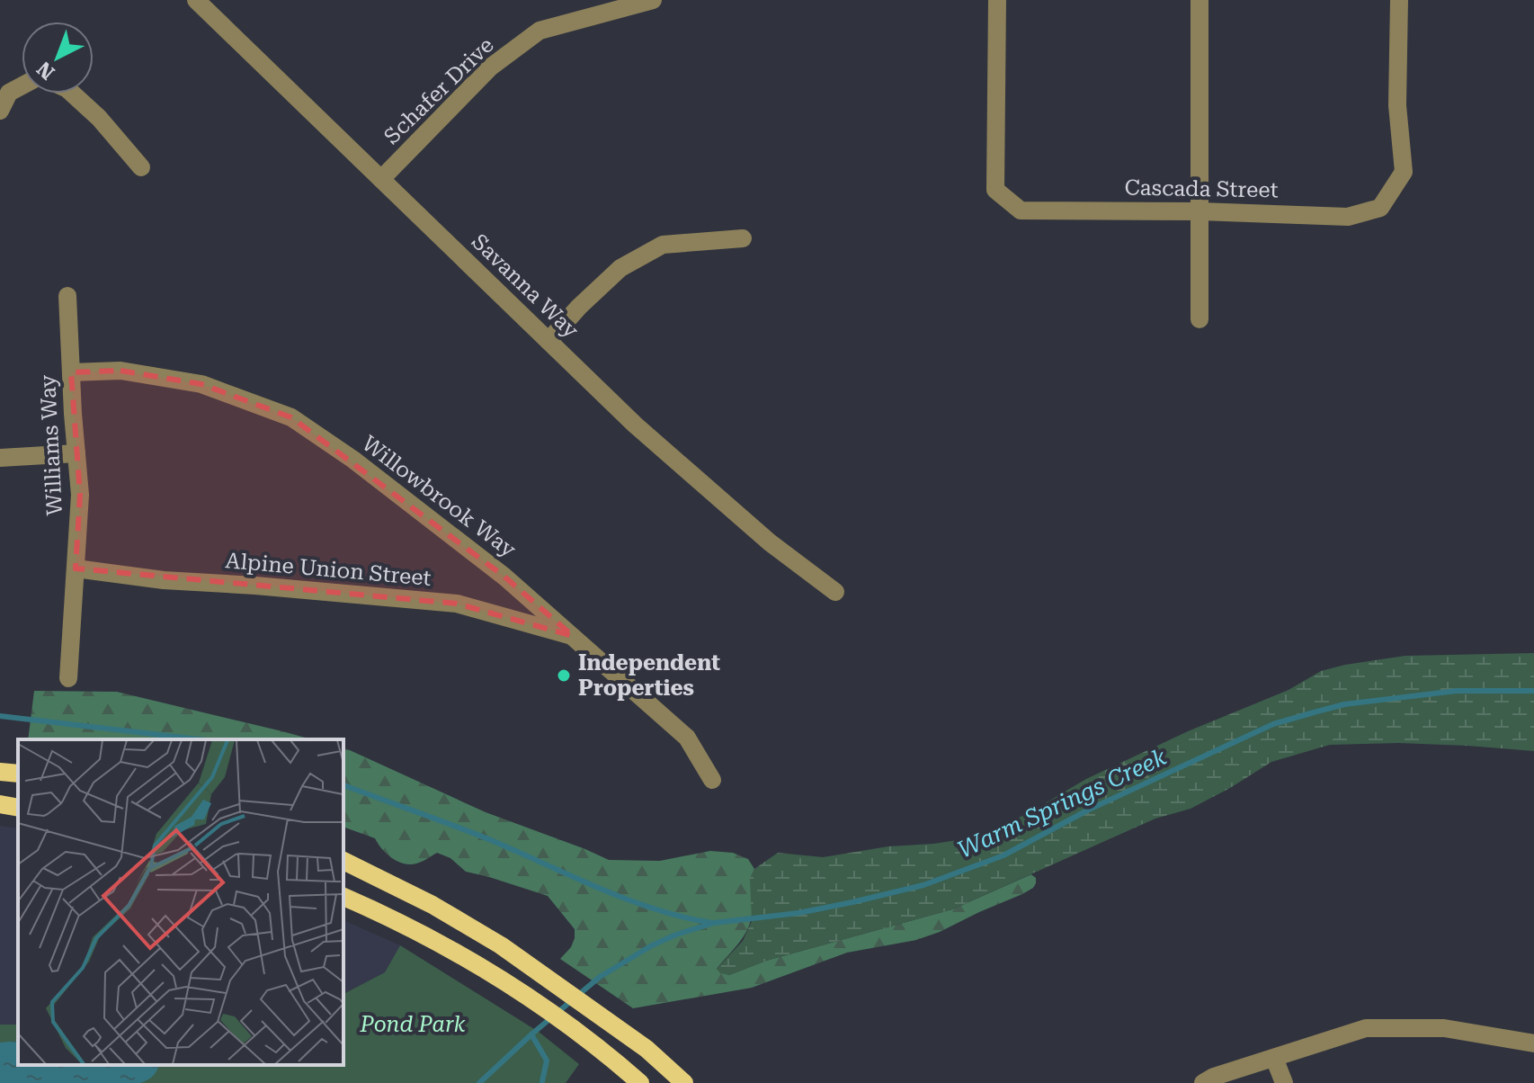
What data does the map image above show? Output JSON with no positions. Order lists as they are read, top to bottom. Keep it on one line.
{"streets":{"street":["Schafer Drive","Cascada Street","Savanna Way","Williams Way","Willowbrook Way","Alpine Union Street"]},"crossings":[["Schafer Drive","Savanna Way"],["Williams Way","Willowbrook Way"],["Williams Way","Alpine Union Street"],["Willowbrook Way","Alpine Union Street"]],"water":["Warm Springs Creek"],"parks":["Pond Park"],"places":["Independent Properties"],"north":"bottom left"}
